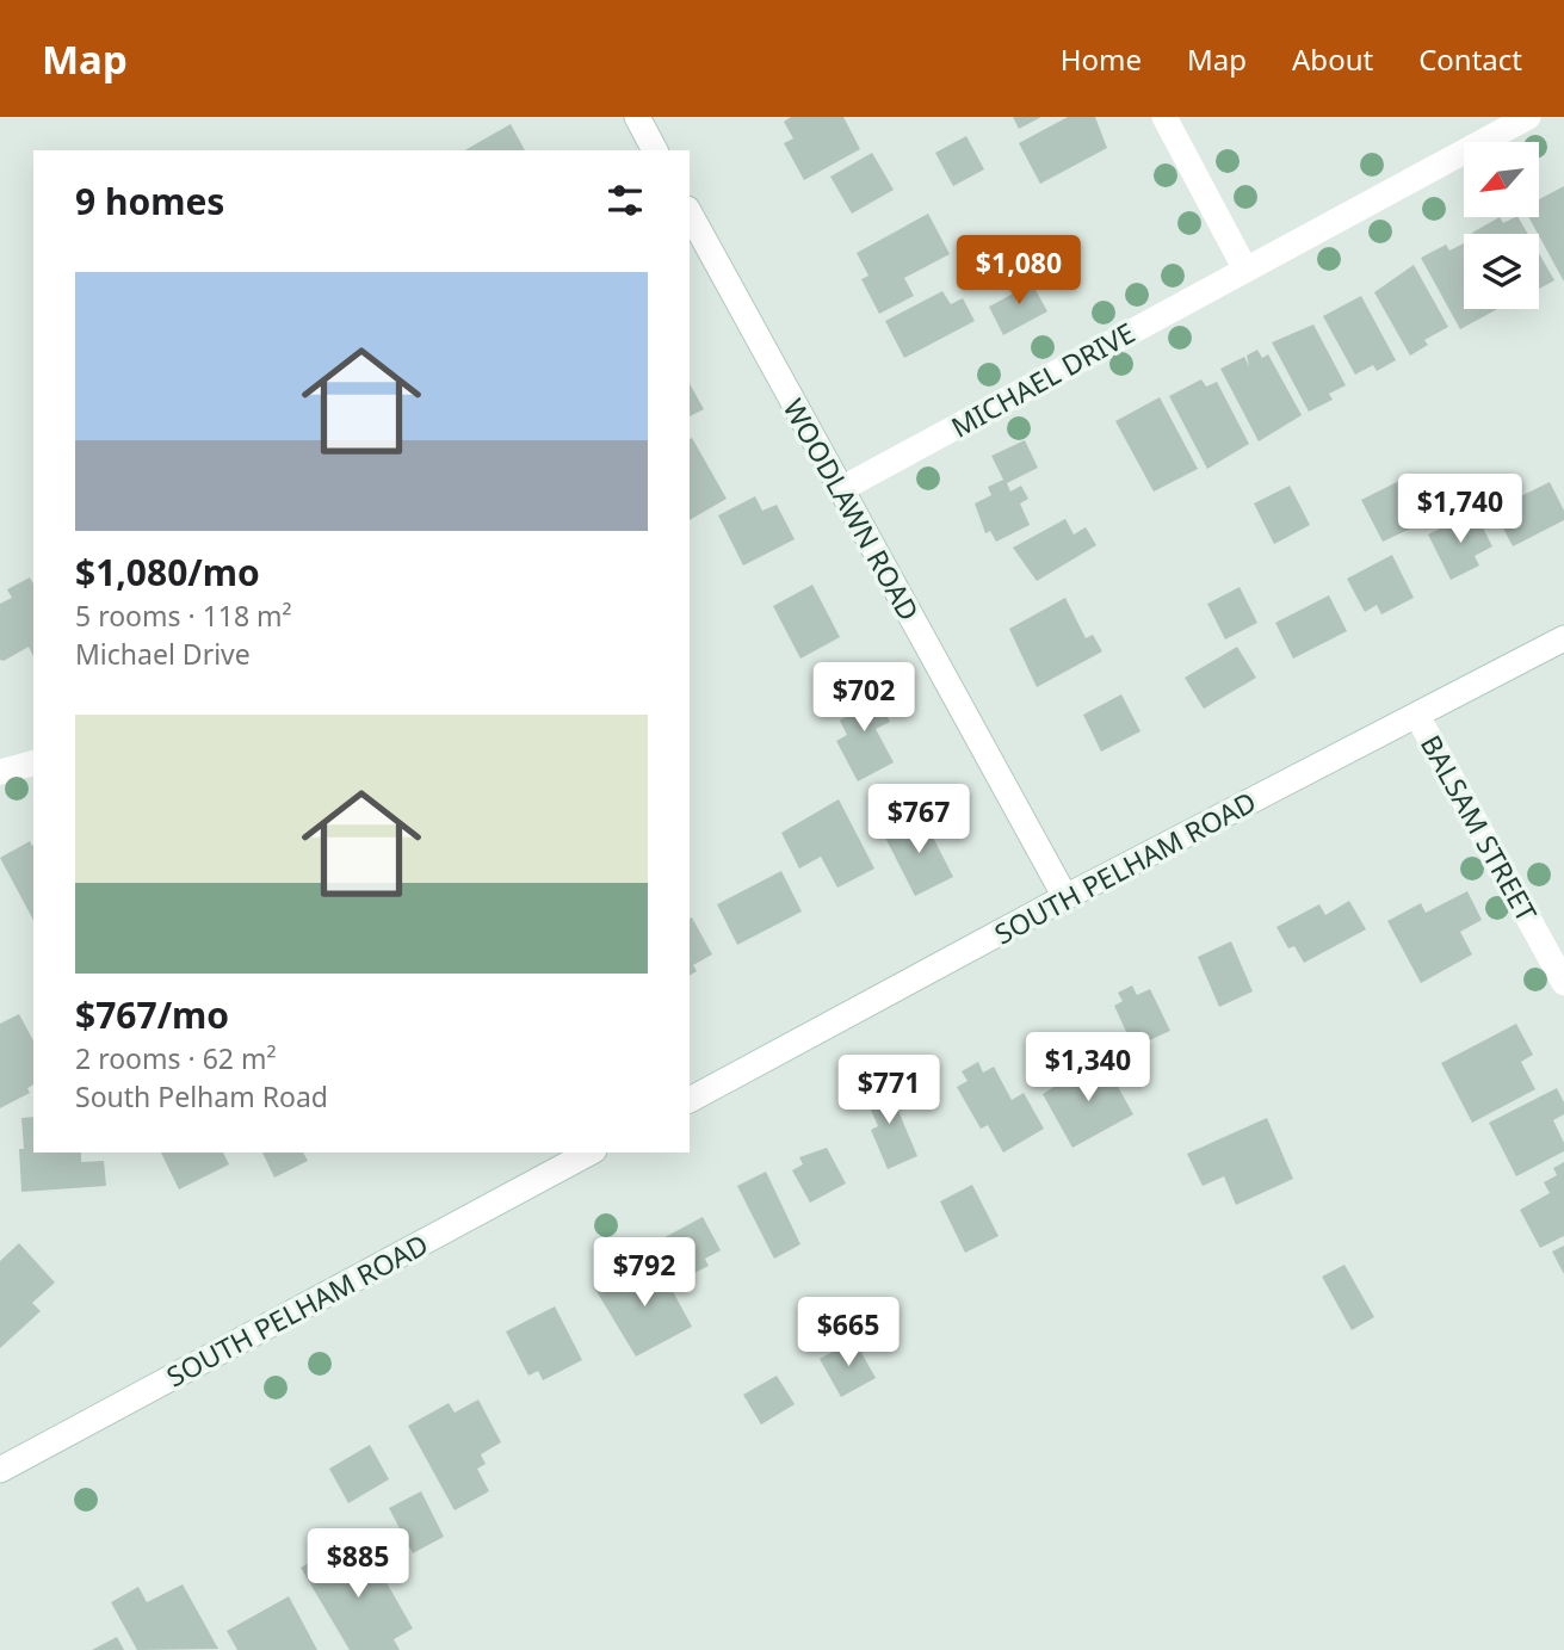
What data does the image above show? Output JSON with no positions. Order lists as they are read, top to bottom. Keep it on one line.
{"streets":{"main road":["MICHAEL DRIVE","WOODLAWN ROAD","BALSAM STREET","SOUTH PELHAM ROAD"]},"crossings":[["MICHAEL DRIVE","WOODLAWN ROAD"],["WOODLAWN ROAD","SOUTH PELHAM ROAD"],["BALSAM STREET","SOUTH PELHAM ROAD"]],"north":"bottom left","page":{"header":"Map","nav":["Home","Map","About","Contact"],"heading":"9 homes","price":["$1,080","$1,740","$702","$767","$1,340","$771","$792","$665","$885"],"list":[{"name":"$1,080/mo","note":"5 rooms · 118 m² · Michael Drive"},{"name":"$767/mo","note":"2 rooms · 62 m² · South Pelham Road"}]}}
